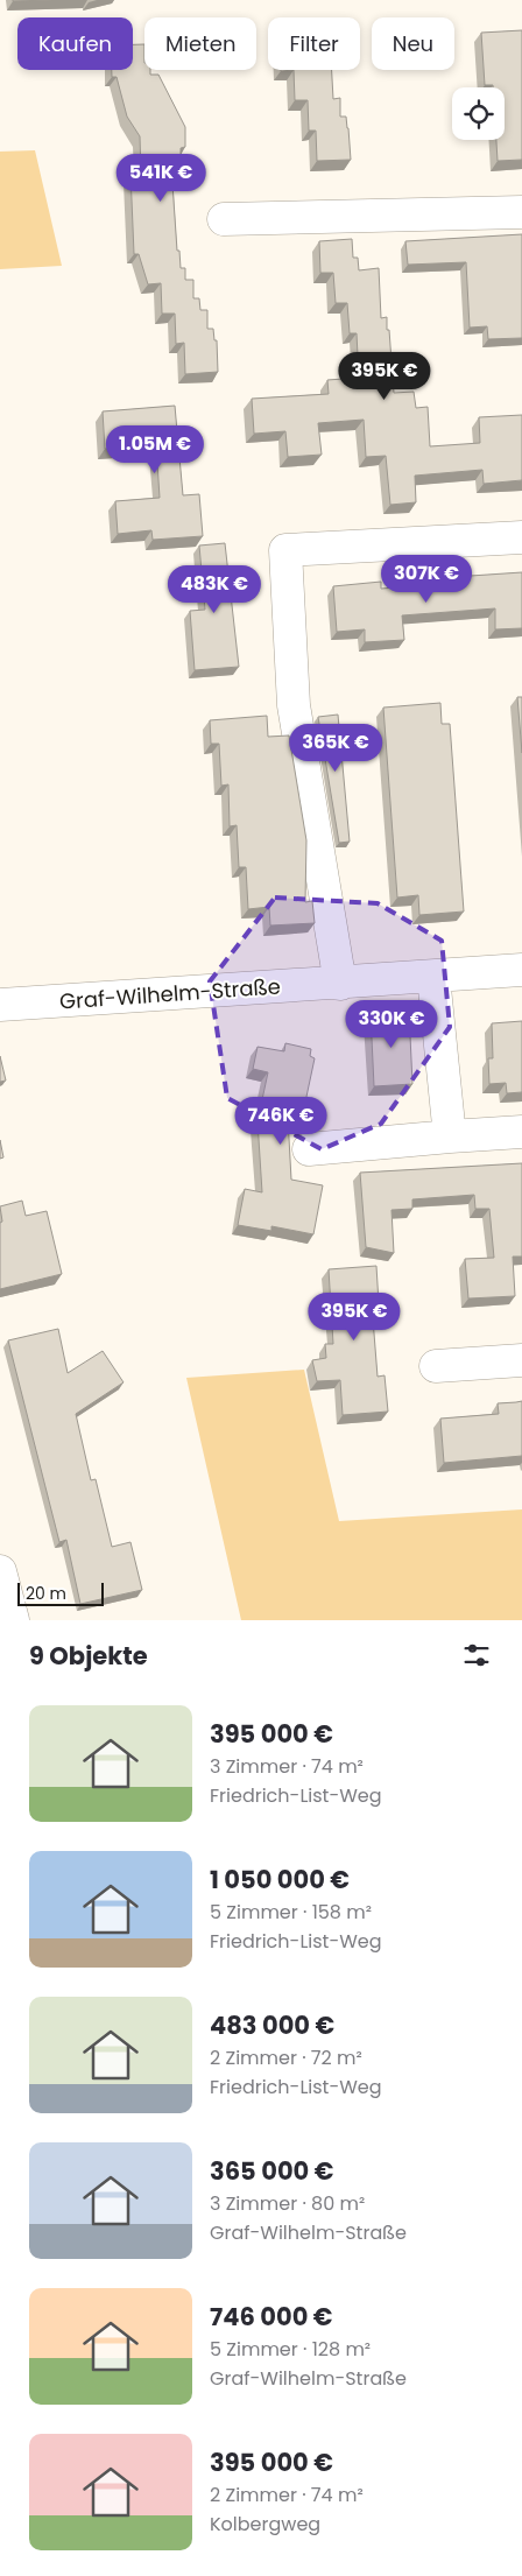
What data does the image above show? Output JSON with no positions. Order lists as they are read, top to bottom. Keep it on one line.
{"streets":{"street":["Graf-Wilhelm-Straße"]},"scale_bar":"20 m","page":{"chip":["Kaufen","Mieten","Filter","Neu"],"price":["541K €","395K €","1.05M €","307K €","483K €","365K €","330K €","746K €","395K €"],"scale":"20 m","heading":"9 Objekte","list":[{"name":"395 000 €","note":"3 Zimmer · 74 m² · Friedrich-List-Weg"},{"name":"1 050 000 €","note":"5 Zimmer · 158 m² · Friedrich-List-Weg"},{"name":"483 000 €","note":"2 Zimmer · 72 m² · Friedrich-List-Weg"},{"name":"365 000 €","note":"3 Zimmer · 80 m² · Graf-Wilhelm-Straße"},{"name":"746 000 €","note":"5 Zimmer · 128 m² · Graf-Wilhelm-Straße"},{"name":"395 000 €","note":"2 Zimmer · 74 m² · Kolbergweg"}]}}
